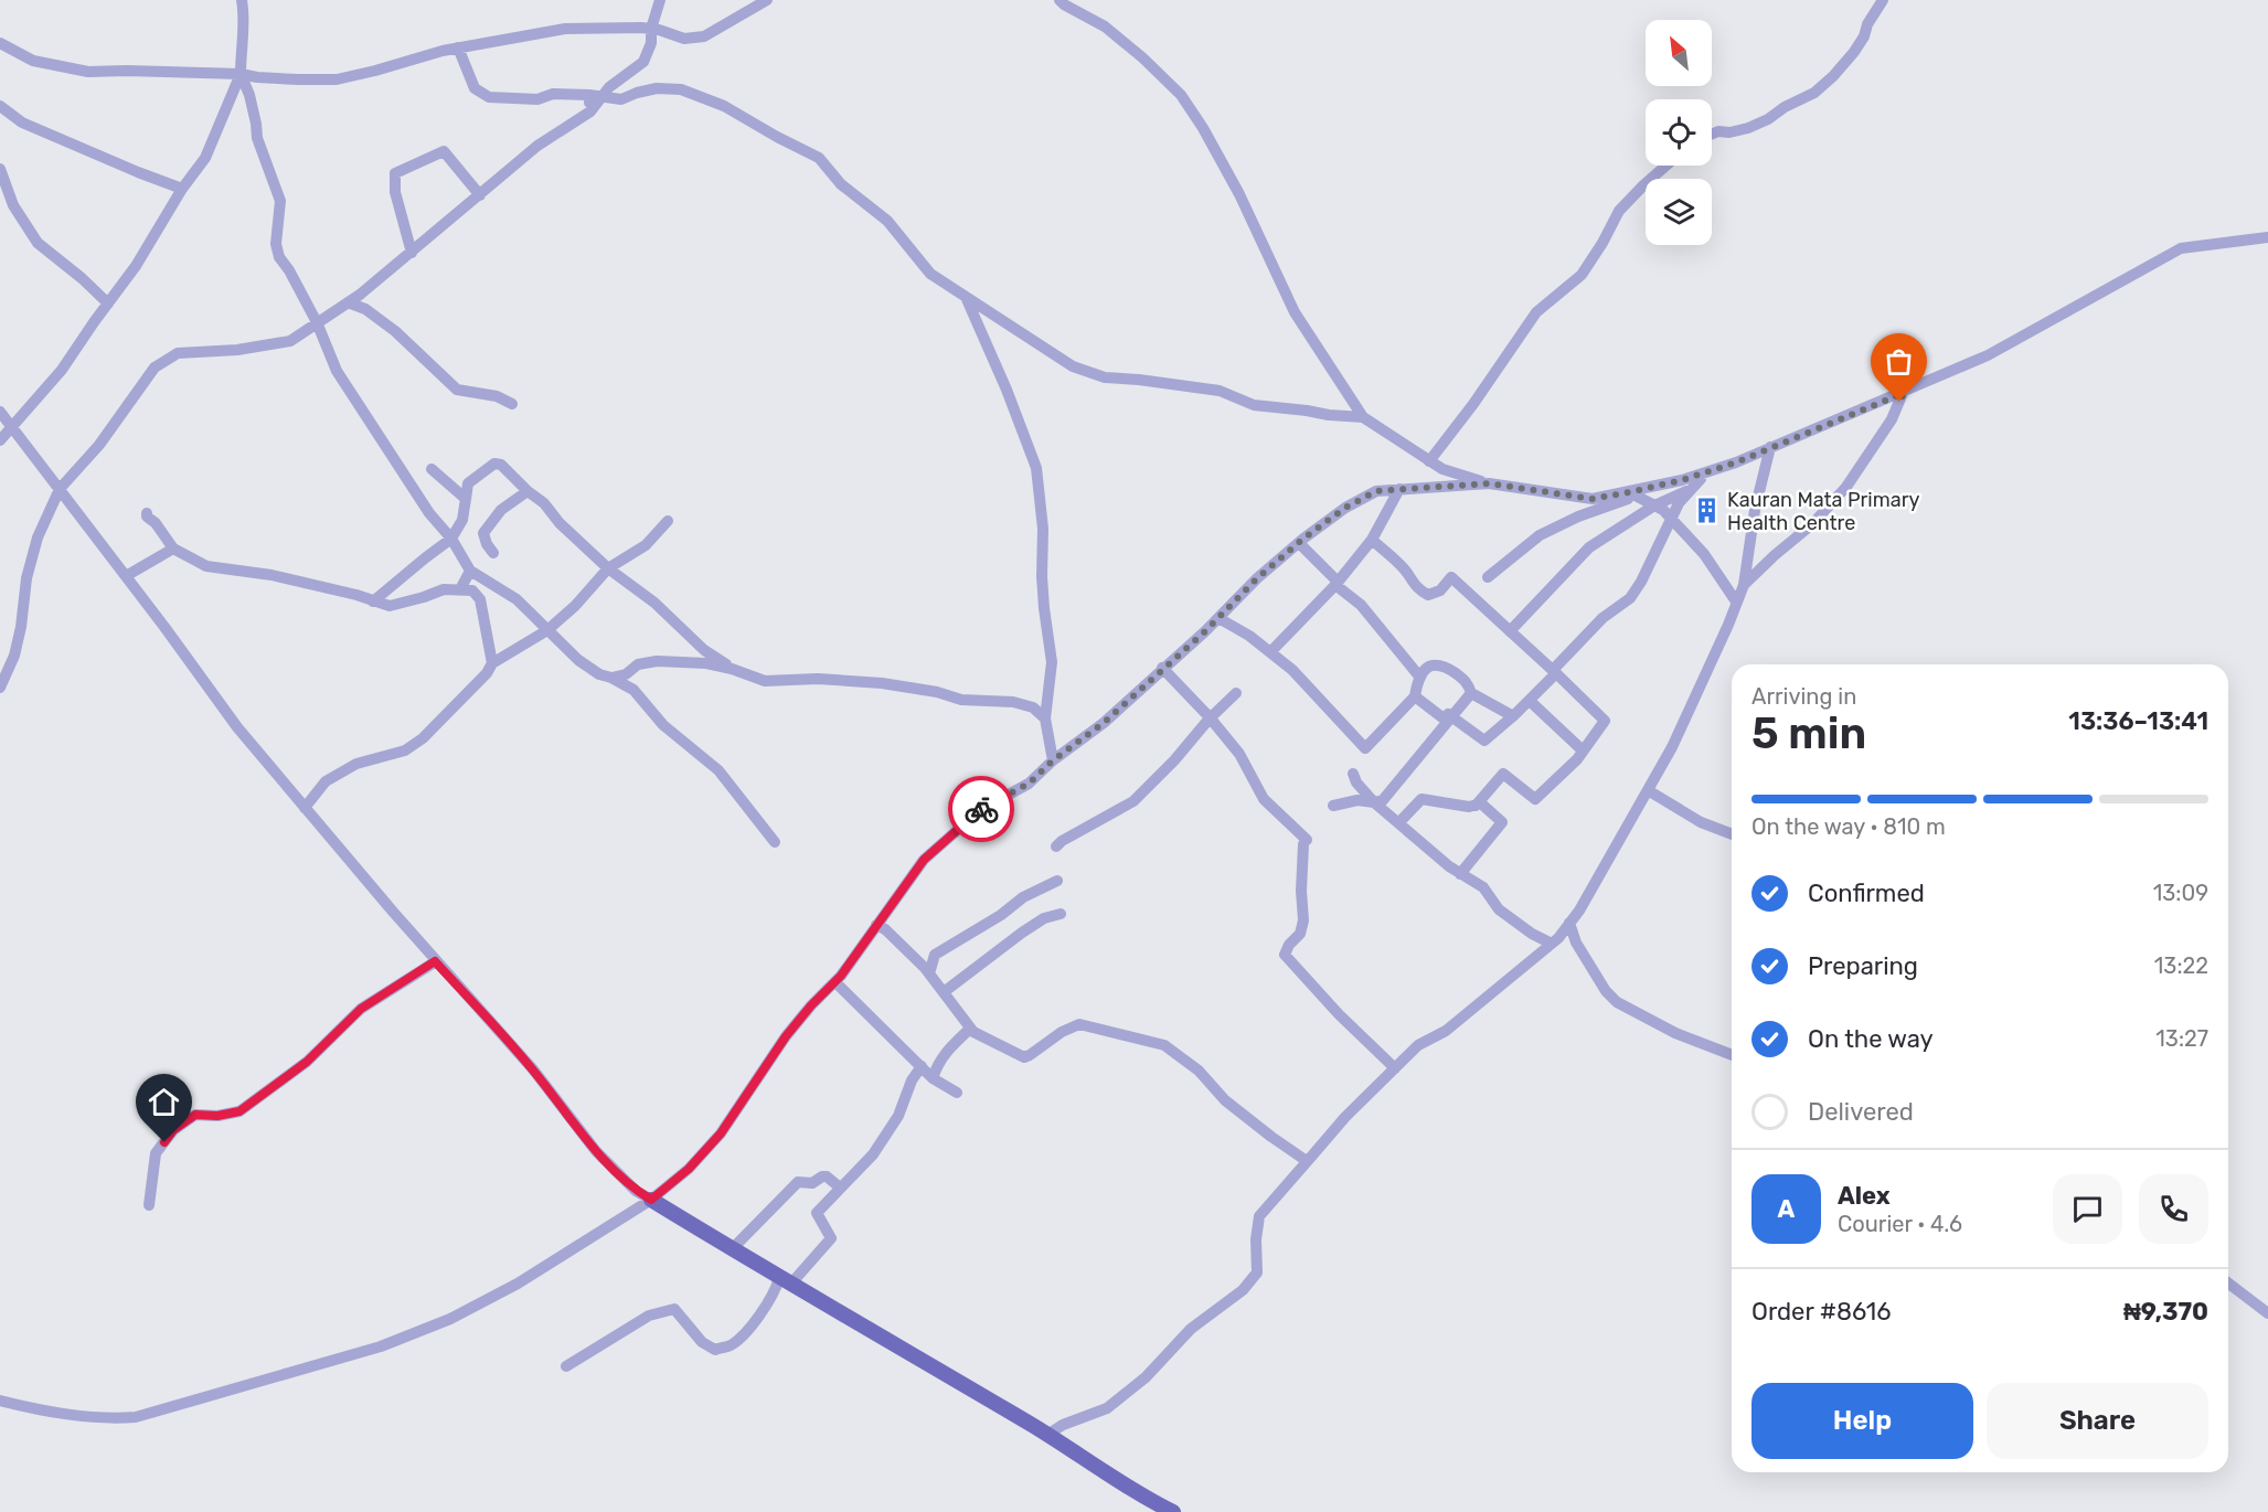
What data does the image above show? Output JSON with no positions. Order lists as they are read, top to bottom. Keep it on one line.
{"places":{"building":["Kauran Mata Primary Health Centre"]},"north":"top left","page":{"heading":["5 min","Arriving in","13:36–13:41"],"panel":["Alex","Courier · 4.6","Order #8616","₦9,370"],"bar":"On the way · 810 m","list":[["Confirmed","13:09"],["Preparing","13:22"],["On the way","13:27"],"Delivered"],"round":"A","buttons":["Help","Share"]}}
